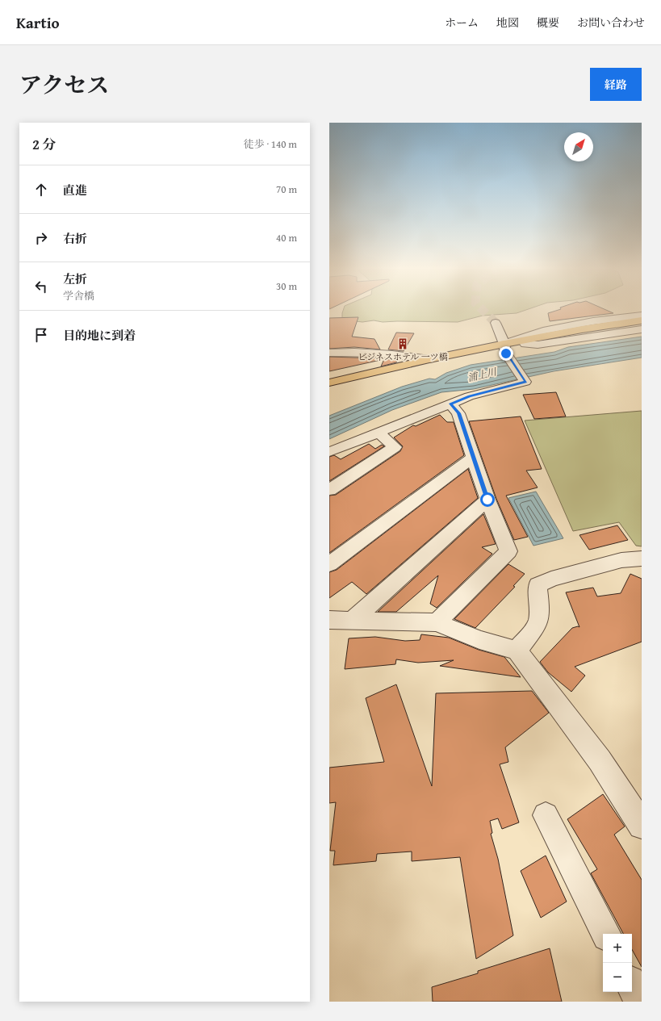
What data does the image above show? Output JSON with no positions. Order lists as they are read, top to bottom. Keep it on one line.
{"water":["浦上川"],"places":{"building":["ビジネスホテル 一ツ橋"]},"north":"top right","page":{"header":"Kartio","nav":["ホーム","地図","概要","お問い合わせ"],"title":"アクセス","buttons":"経路","heading":["2 分","徒歩 · 140 m"],"list":[["直進","70 m"],["右折","40 m"],["左折","学舎橋","30 m"],"目的地に到着"],"map_buttons":["+","−"]}}
